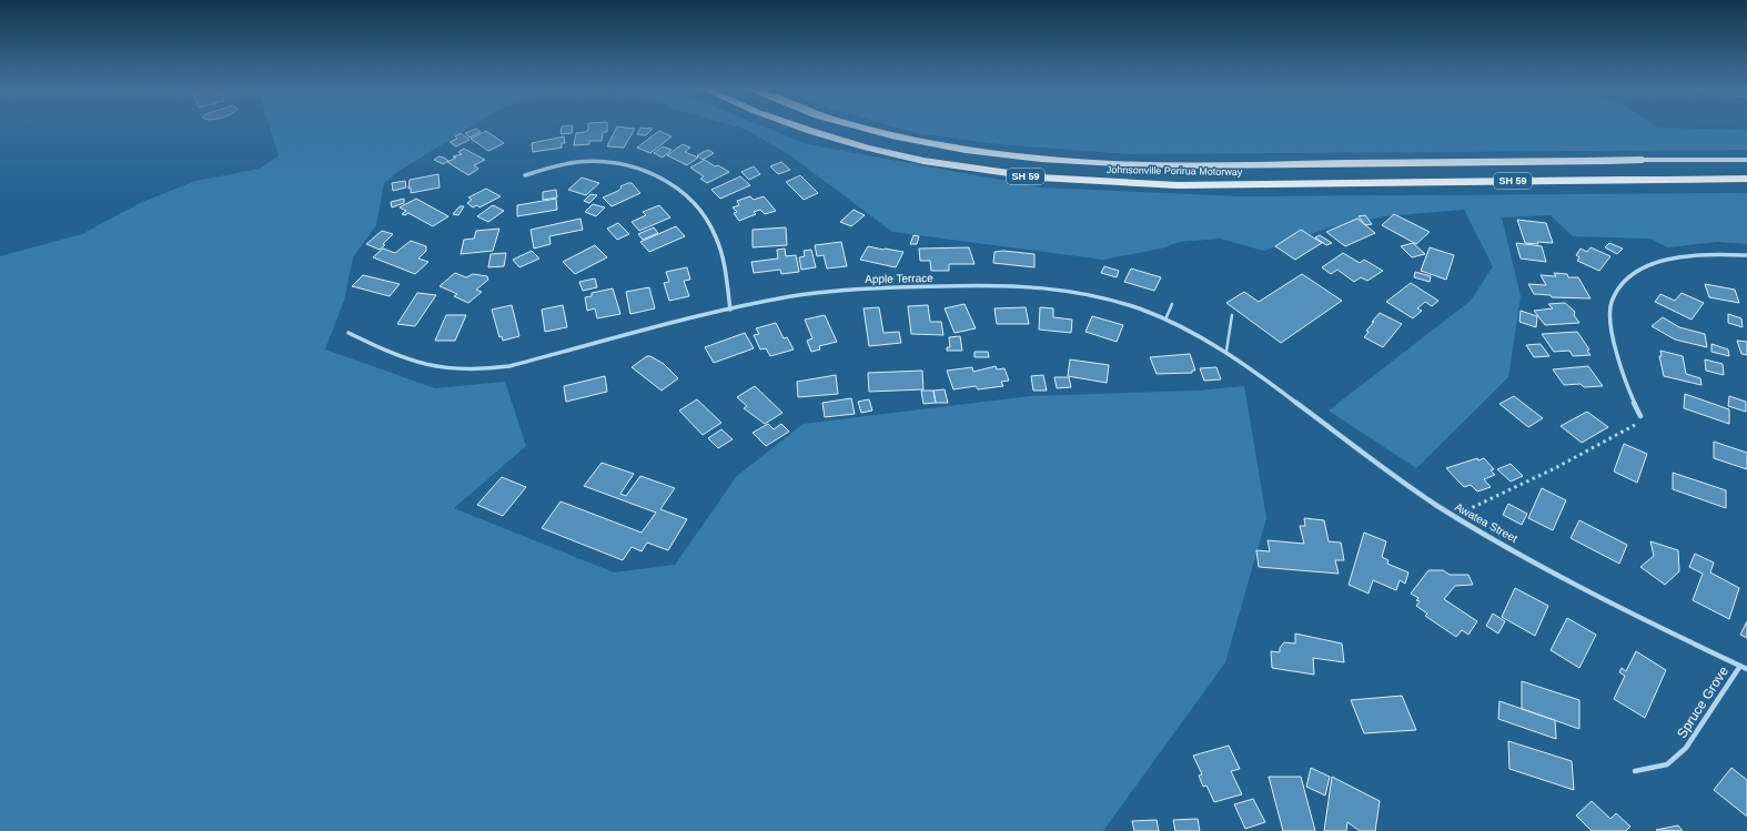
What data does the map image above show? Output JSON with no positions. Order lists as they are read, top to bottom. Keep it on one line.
{"streets":{"highway":["Johnsonville Porirua Motorway","SH 59"],"street":["Apple Terrace","Awatea Street","Spruce Grove"]},"crossings":[["Johnsonville Porirua Motorway","SH 59"],["Apple Terrace","Awatea Street"],["Awatea Street","Spruce Grove"]]}
